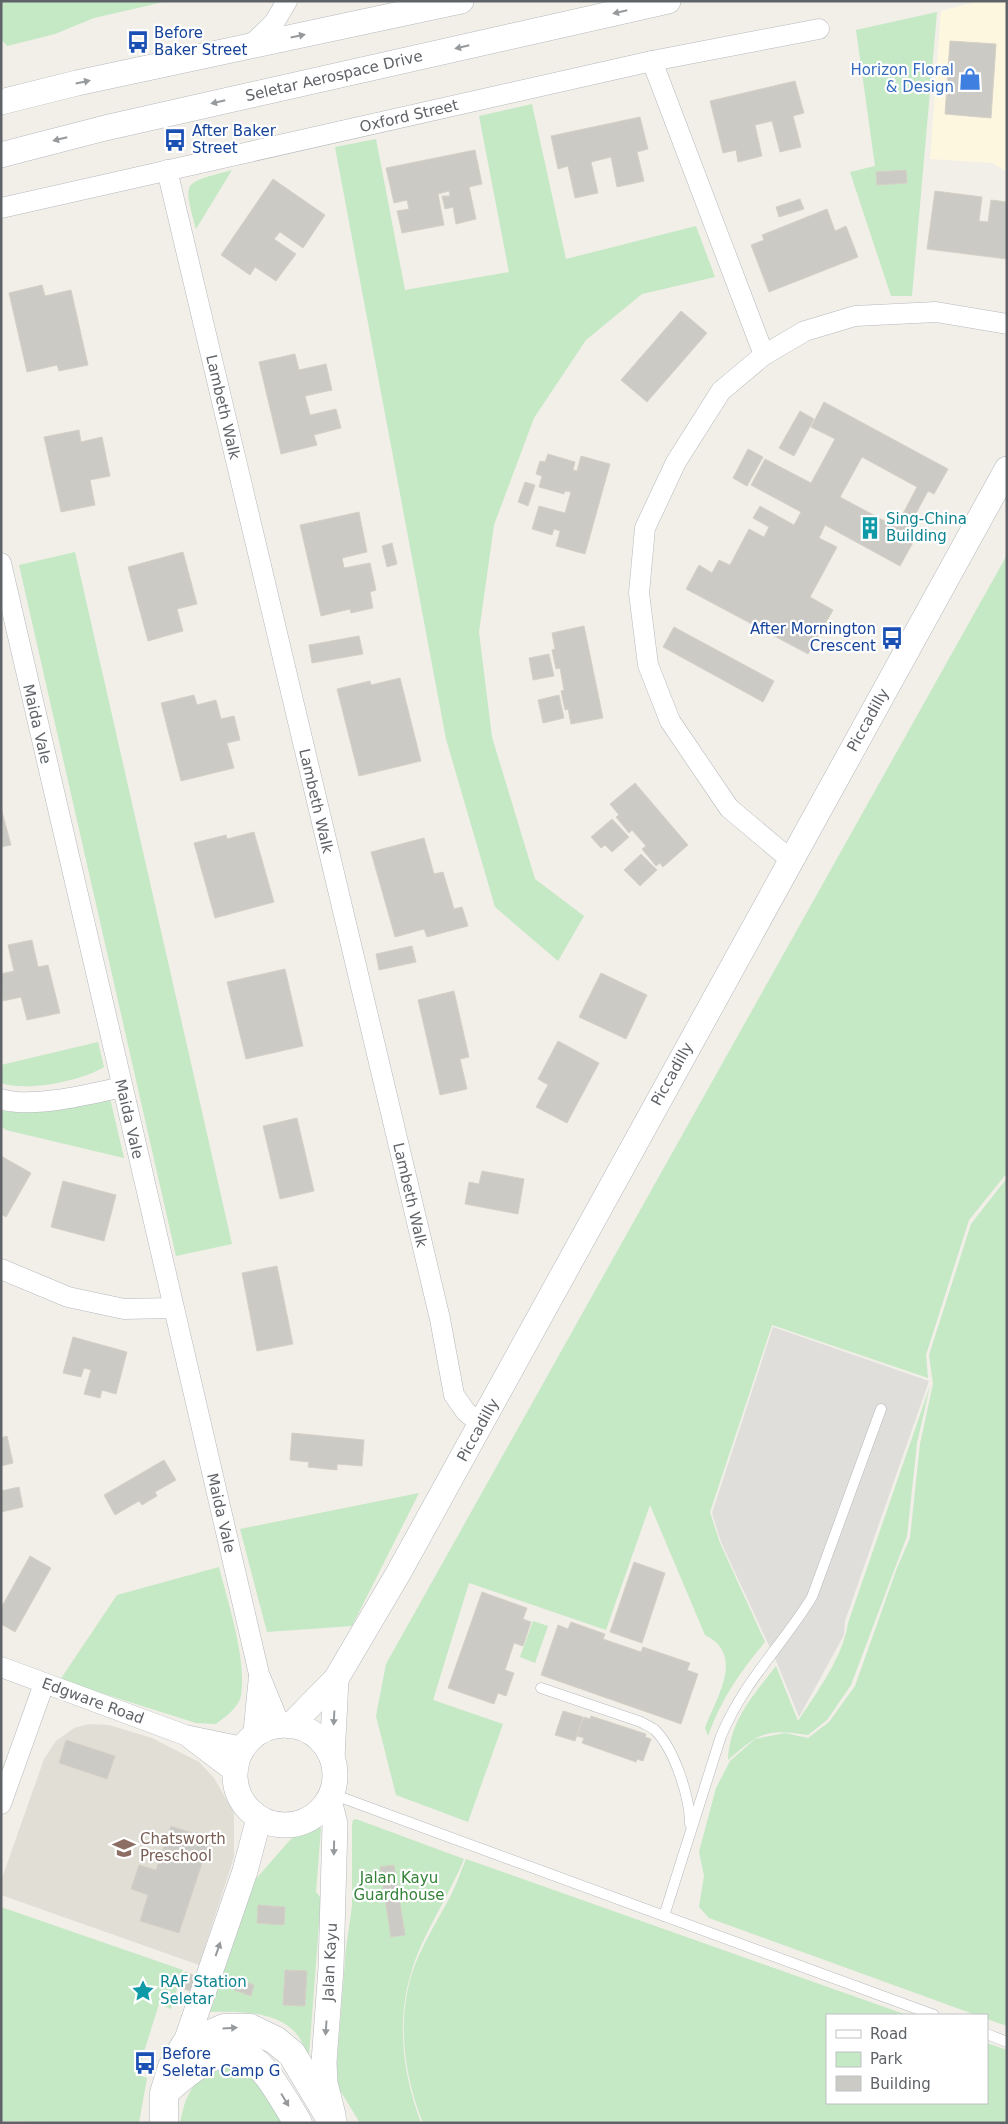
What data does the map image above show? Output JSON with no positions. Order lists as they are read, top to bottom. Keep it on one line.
{"streets":{"main road":["Jalan Kayu"],"street":["Seletar Aerospace Drive","Oxford Street","Lambeth Walk","Piccadilly","Maida Vale","Edgware Road"]},"crossings":[["Oxford Street","Lambeth Walk"],["Lambeth Walk","Piccadilly"],["Piccadilly","Maida Vale"],["Piccadilly","Edgware Road"],["Piccadilly","Jalan Kayu"],["Maida Vale","Edgware Road"],["Maida Vale","Jalan Kayu"],["Edgware Road","Jalan Kayu"]],"one_way":["Jalan Kayu"],"parks":["Jalan Kayu Guardhouse"],"places":{"bus stop":["Before Baker Street","After Baker Street","After Mornington Crescent","Before Seletar Camp G"],"shop":["Horizon Floral & Design"],"building":["Sing-China Building"],"school or university":["Chatsworth Preschool"],"place":["RAF Station Seletar"]},"legend":["Road","Park","Building"]}
